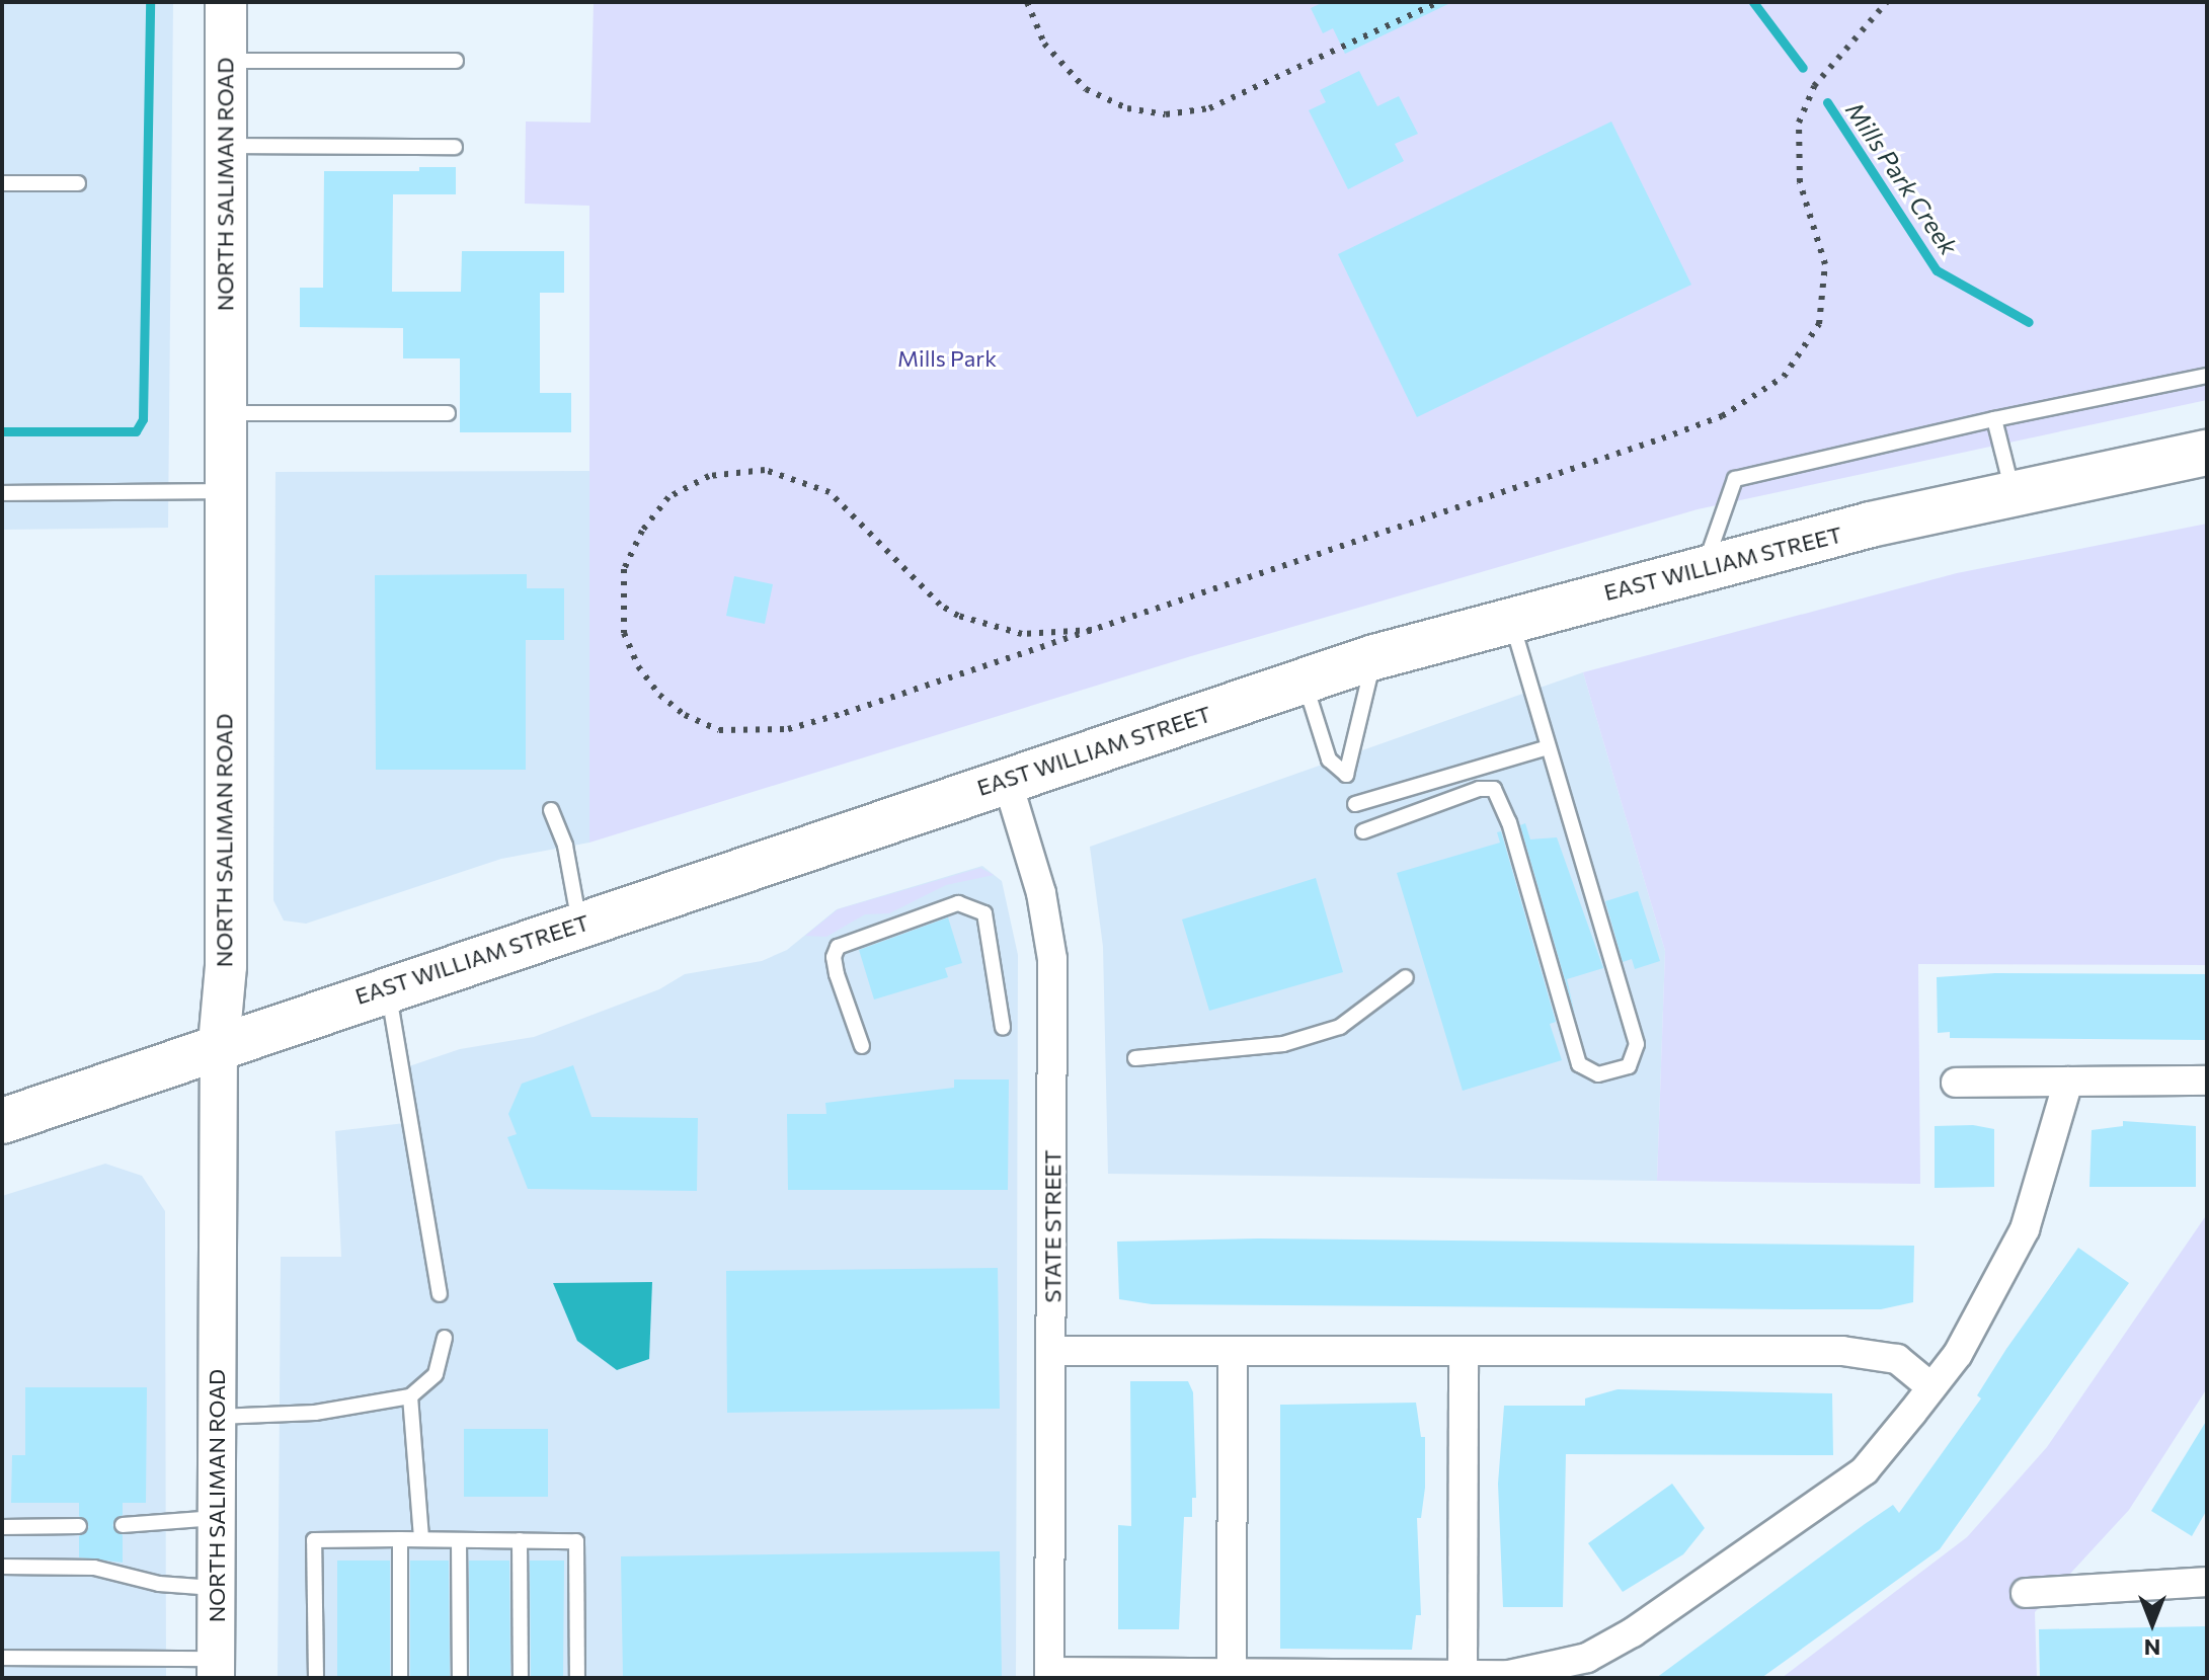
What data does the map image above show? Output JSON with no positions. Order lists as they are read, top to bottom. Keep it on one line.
{"streets":{"main road":["NORTH SALIMAN ROAD","EAST WILLIAM STREET"],"street":["STATE STREET"]},"crossings":[["NORTH SALIMAN ROAD","EAST WILLIAM STREET"],["EAST WILLIAM STREET","STATE STREET"]],"water":["Mills Park Creek"],"parks":["Mills Park"],"north":"bottom"}
